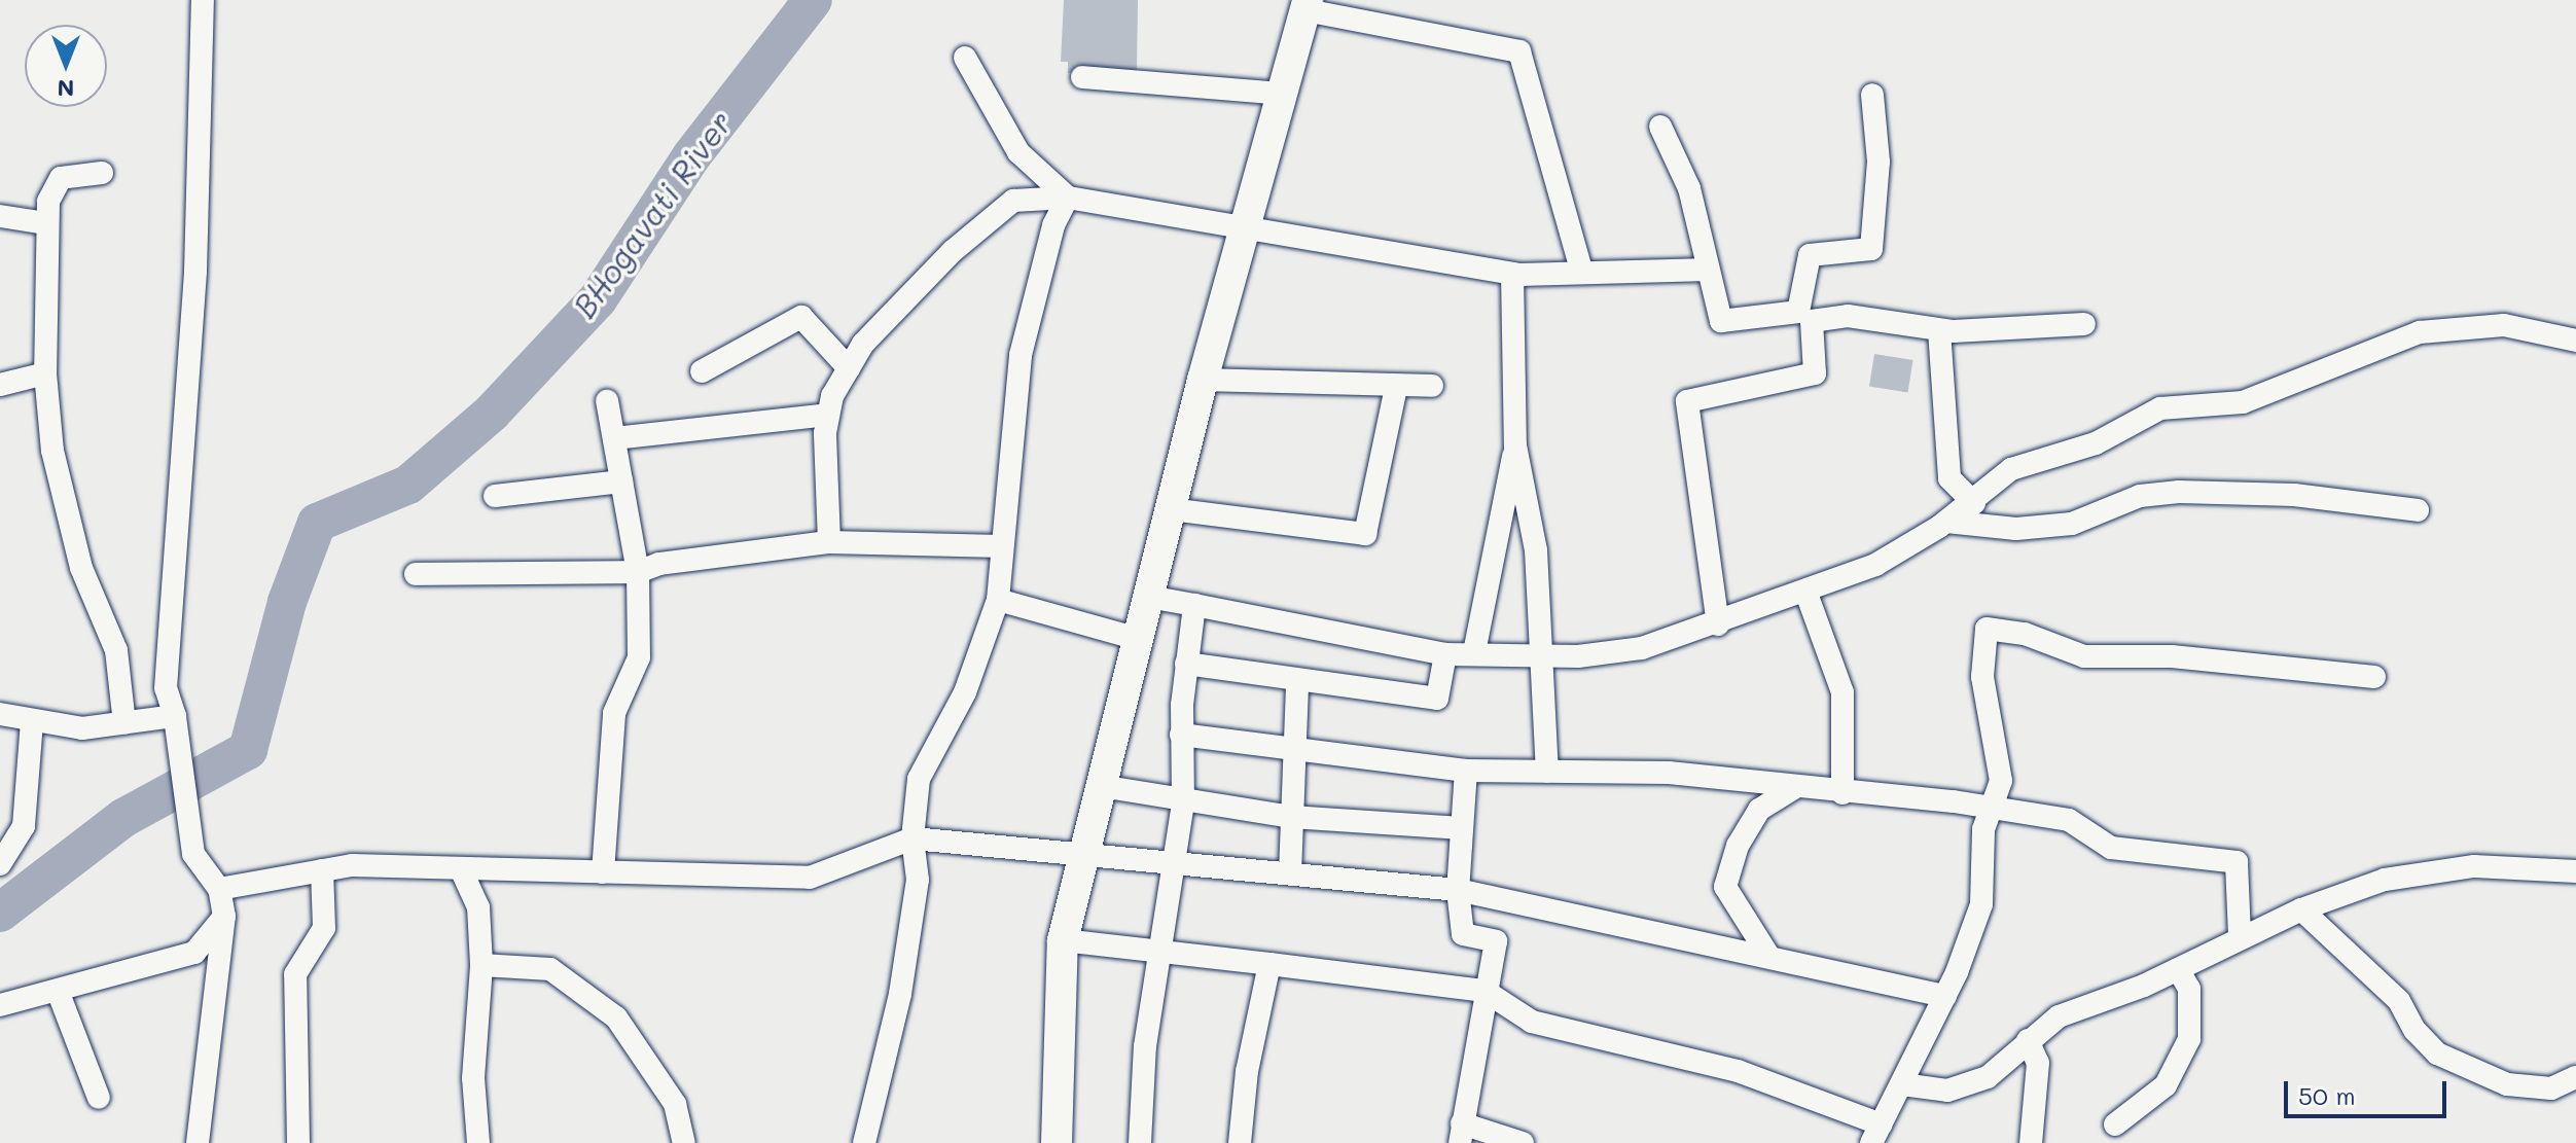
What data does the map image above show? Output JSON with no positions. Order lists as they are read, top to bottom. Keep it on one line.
{"water":["BHogavati River"],"scale_bar":"50 m","north":"bottom"}
